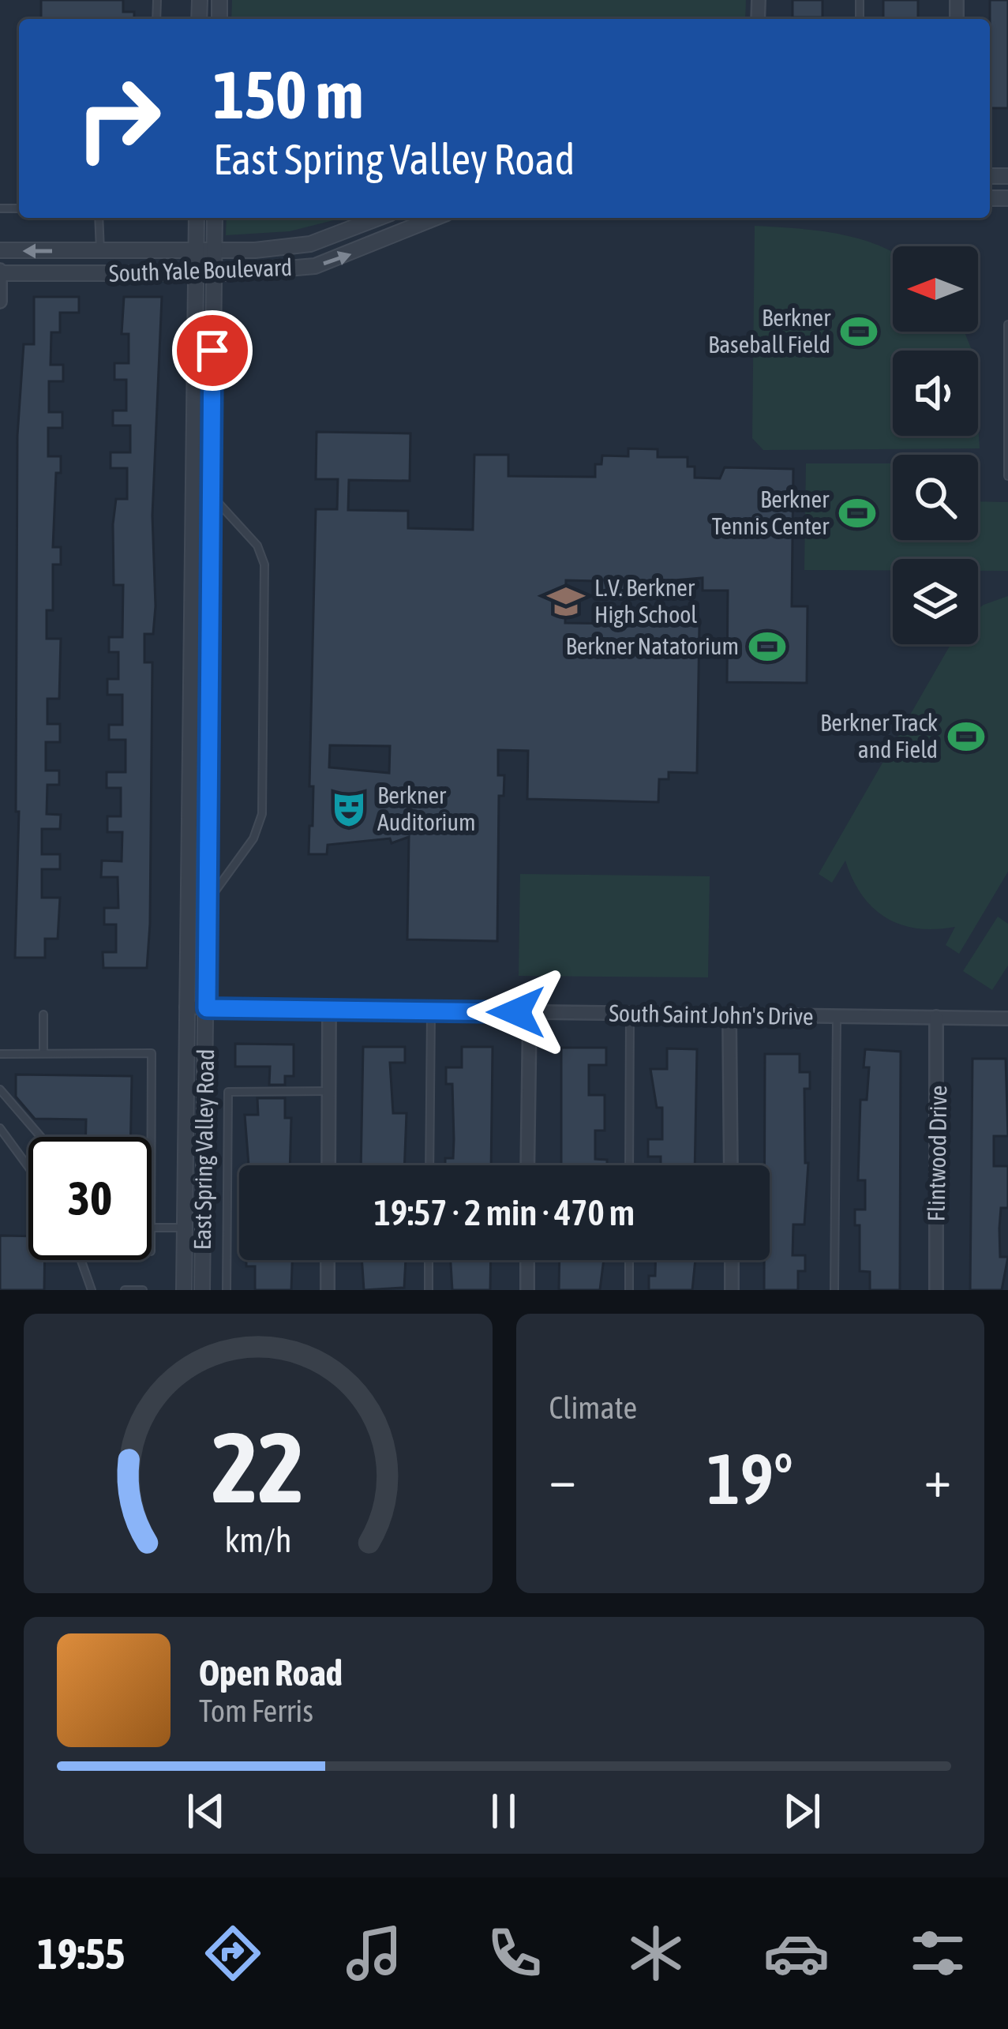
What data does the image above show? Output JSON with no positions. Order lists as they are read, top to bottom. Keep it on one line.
{"streets":{"street":["South Yale Boulevard","South Saint John's Drive","East Spring Valley Road","Flintwood Drive"]},"crossings":[["South Yale Boulevard","East Spring Valley Road"],["South Saint John's Drive","East Spring Valley Road"],["South Saint John's Drive","Flintwood Drive"]],"places":{"sports":["Berkner Baseball Field","Berkner Tennis Center","Berkner Natatorium","Berkner Track and Field"],"school or university":["L.V. Berkner High School"],"theatre":["Berkner Auditorium"]},"north":"left","page":{"turn":["150 m","East Spring Valley Road"],"limit":"30","trip":"19:57 · 2 min · 470 m","tile":"Climate","heat":["−","19°","+"],"song":["Open Road","Tom Ferris"],"tabs":"19:55","gauge":["22","km/h"]}}
